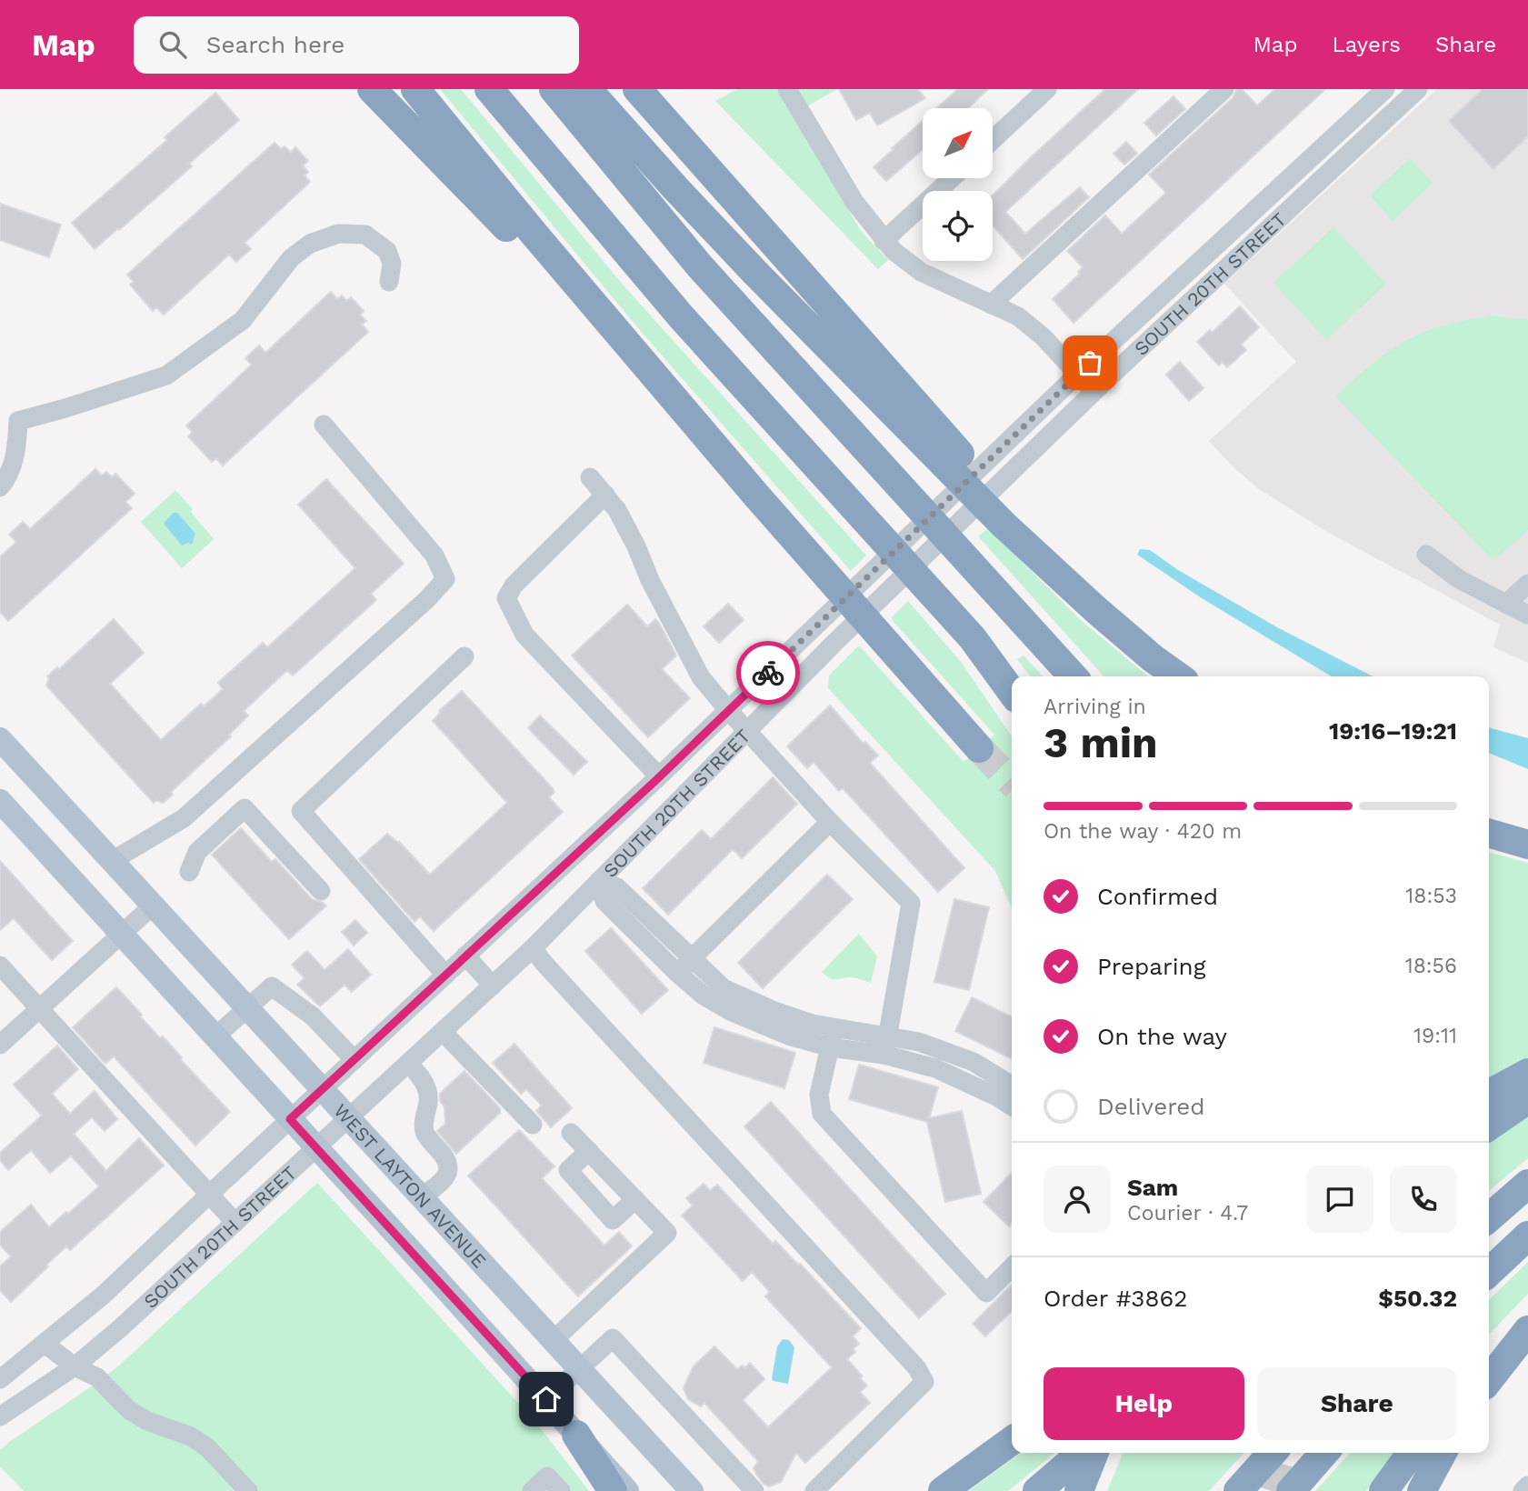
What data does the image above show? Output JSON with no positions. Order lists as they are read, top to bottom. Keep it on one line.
{"streets":{"main road":["WEST LAYTON AVENUE"],"street":["SOUTH 20TH STREET"]},"crossings":[["SOUTH 20TH STREET","WEST LAYTON AVENUE"]],"north":"top right","page":{"header":"Map","search":"Search here","nav":["Map","Layers","Share"],"heading":["3 min","Arriving in","19:16–19:21"],"panel":["Sam","Courier · 4.7","Order #3862","$50.32"],"bar":"On the way · 420 m","list":[["Confirmed","18:53"],["Preparing","18:56"],["On the way","19:11"],"Delivered"],"buttons":["Help","Share"]}}
